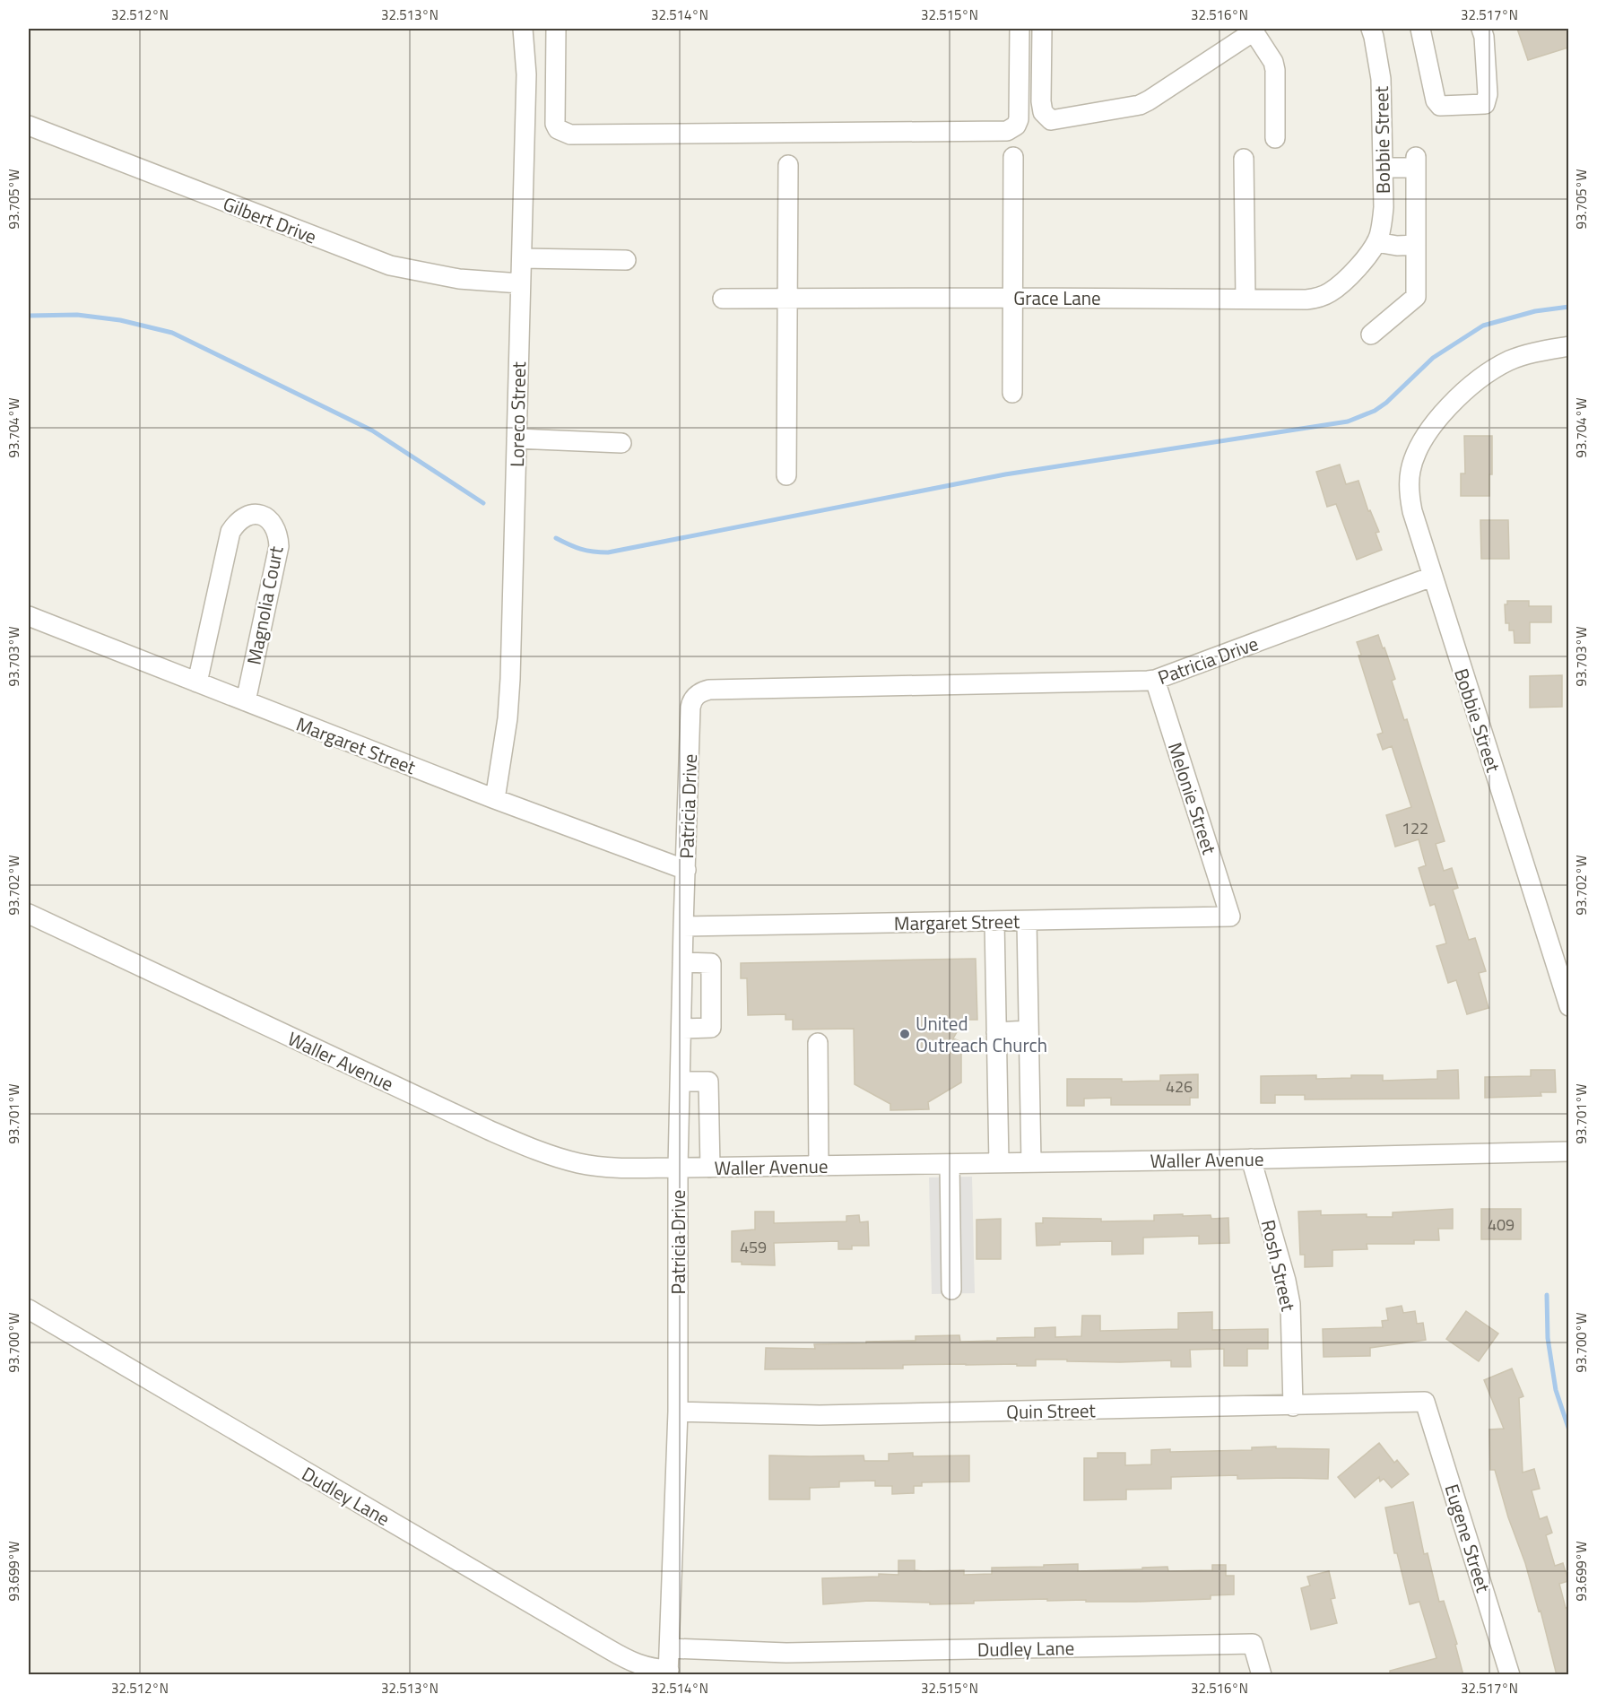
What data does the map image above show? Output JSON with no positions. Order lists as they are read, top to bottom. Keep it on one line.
{"streets":{"street":["Bobbie Street","Gilbert Drive","Grace Lane","Loreco Street","Magnolia Court","Patricia Drive","Margaret Street","Melonie Street","Waller Avenue","Rosh Street","Quin Street","Dudley Lane","Eugene Street"]},"crossings":[["Bobbie Street","Grace Lane"],["Bobbie Street","Patricia Drive"],["Gilbert Drive","Loreco Street"],["Loreco Street","Margaret Street"],["Magnolia Court","Margaret Street"],["Patricia Drive","Margaret Street"],["Patricia Drive","Melonie Street"],["Patricia Drive","Waller Avenue"],["Patricia Drive","Quin Street"],["Patricia Drive","Dudley Lane"],["Margaret Street","Melonie Street"],["Waller Avenue","Rosh Street"],["Rosh Street","Quin Street"],["Quin Street","Eugene Street"]],"places":["United Outreach Church"],"house_numbers":["122","426","409","459"],"coordinates":["32.512°N","32.513°N","32.514°N","32.515°N","32.516°N","32.517°N","93.705°W","93.704°W","93.703°W","93.702°W","93.701°W","93.700°W","93.699°W"]}
